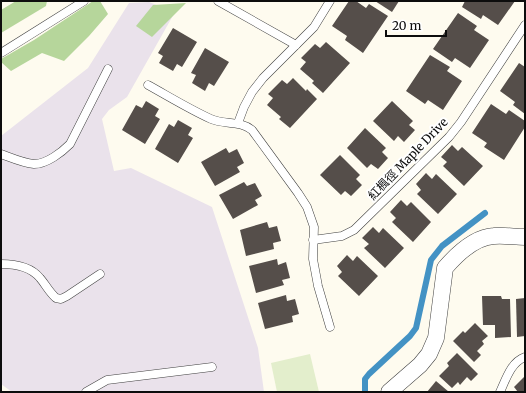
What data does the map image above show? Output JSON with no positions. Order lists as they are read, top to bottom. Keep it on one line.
{"streets":{"lane":["紅楓徑 Maple Drive"]},"scale_bar":"20 m"}
